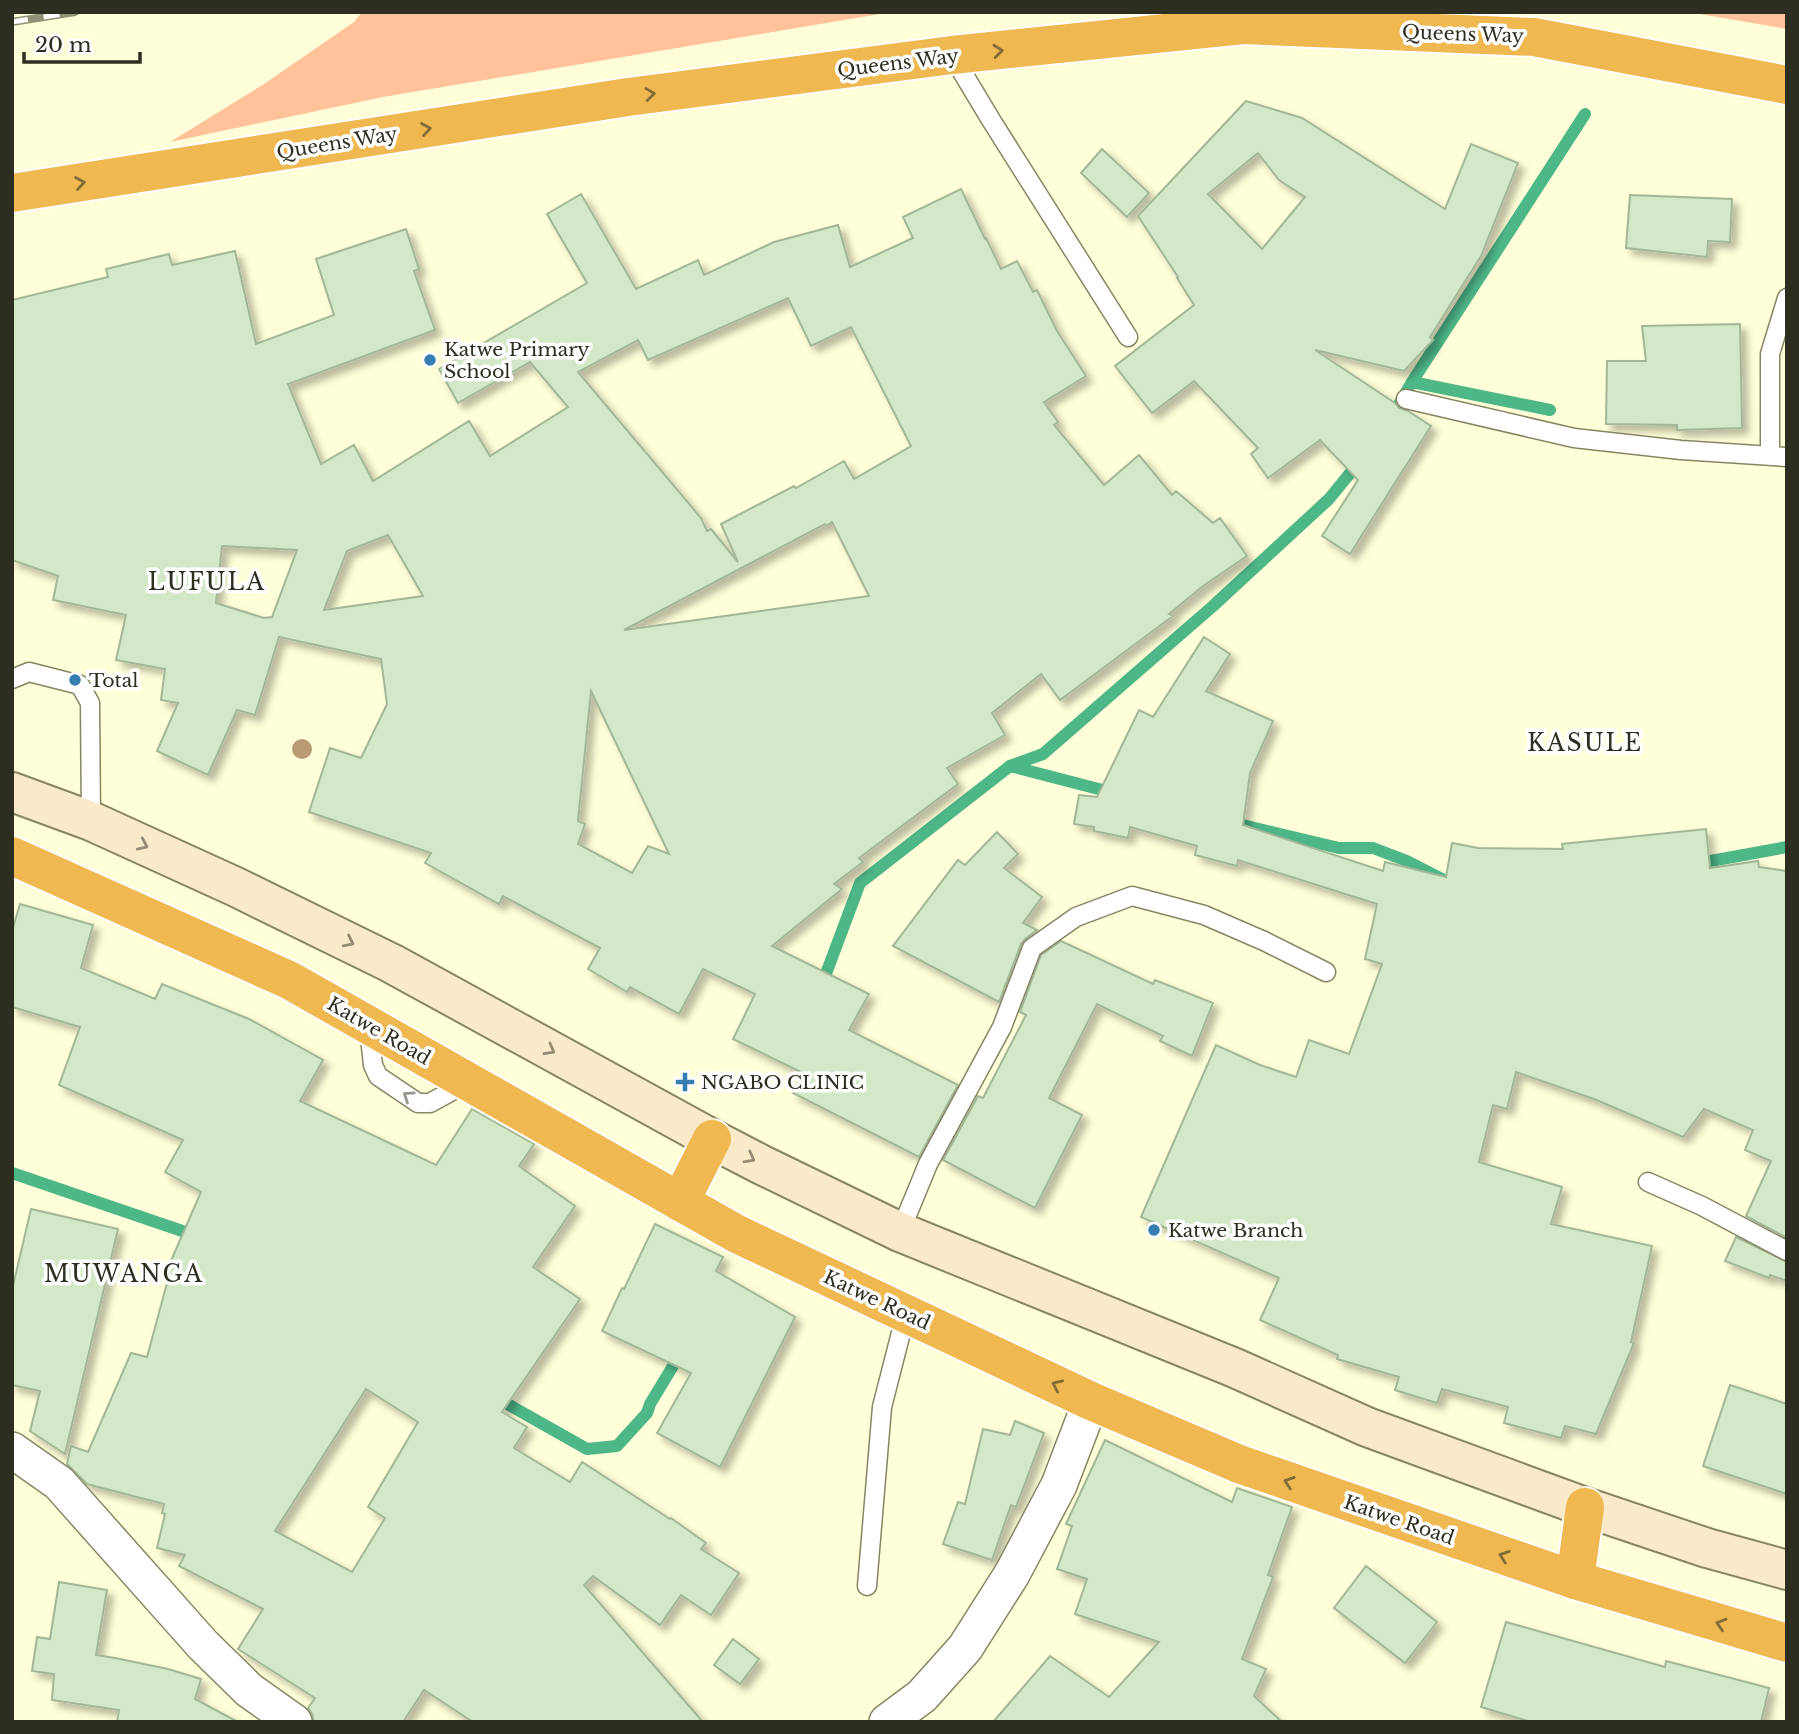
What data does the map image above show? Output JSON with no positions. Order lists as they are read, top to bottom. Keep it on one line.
{"streets":{"highway":["Queens Way","Katwe Road"]},"one_way":["Queens Way","Katwe Road"],"districts":["LUFULA","KASULE","MUWANGA"],"places":{"other":["Katwe Primary School","Total","Katwe Branch"],"health":["NGABO CLINIC"]},"scale_bar":"20 m"}
